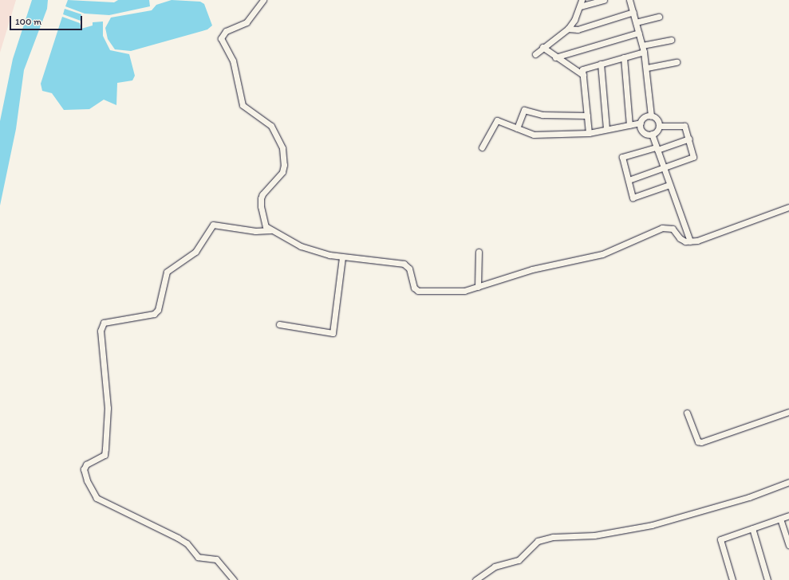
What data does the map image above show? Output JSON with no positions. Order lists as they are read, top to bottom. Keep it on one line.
{"scale_bar":"100 m"}
